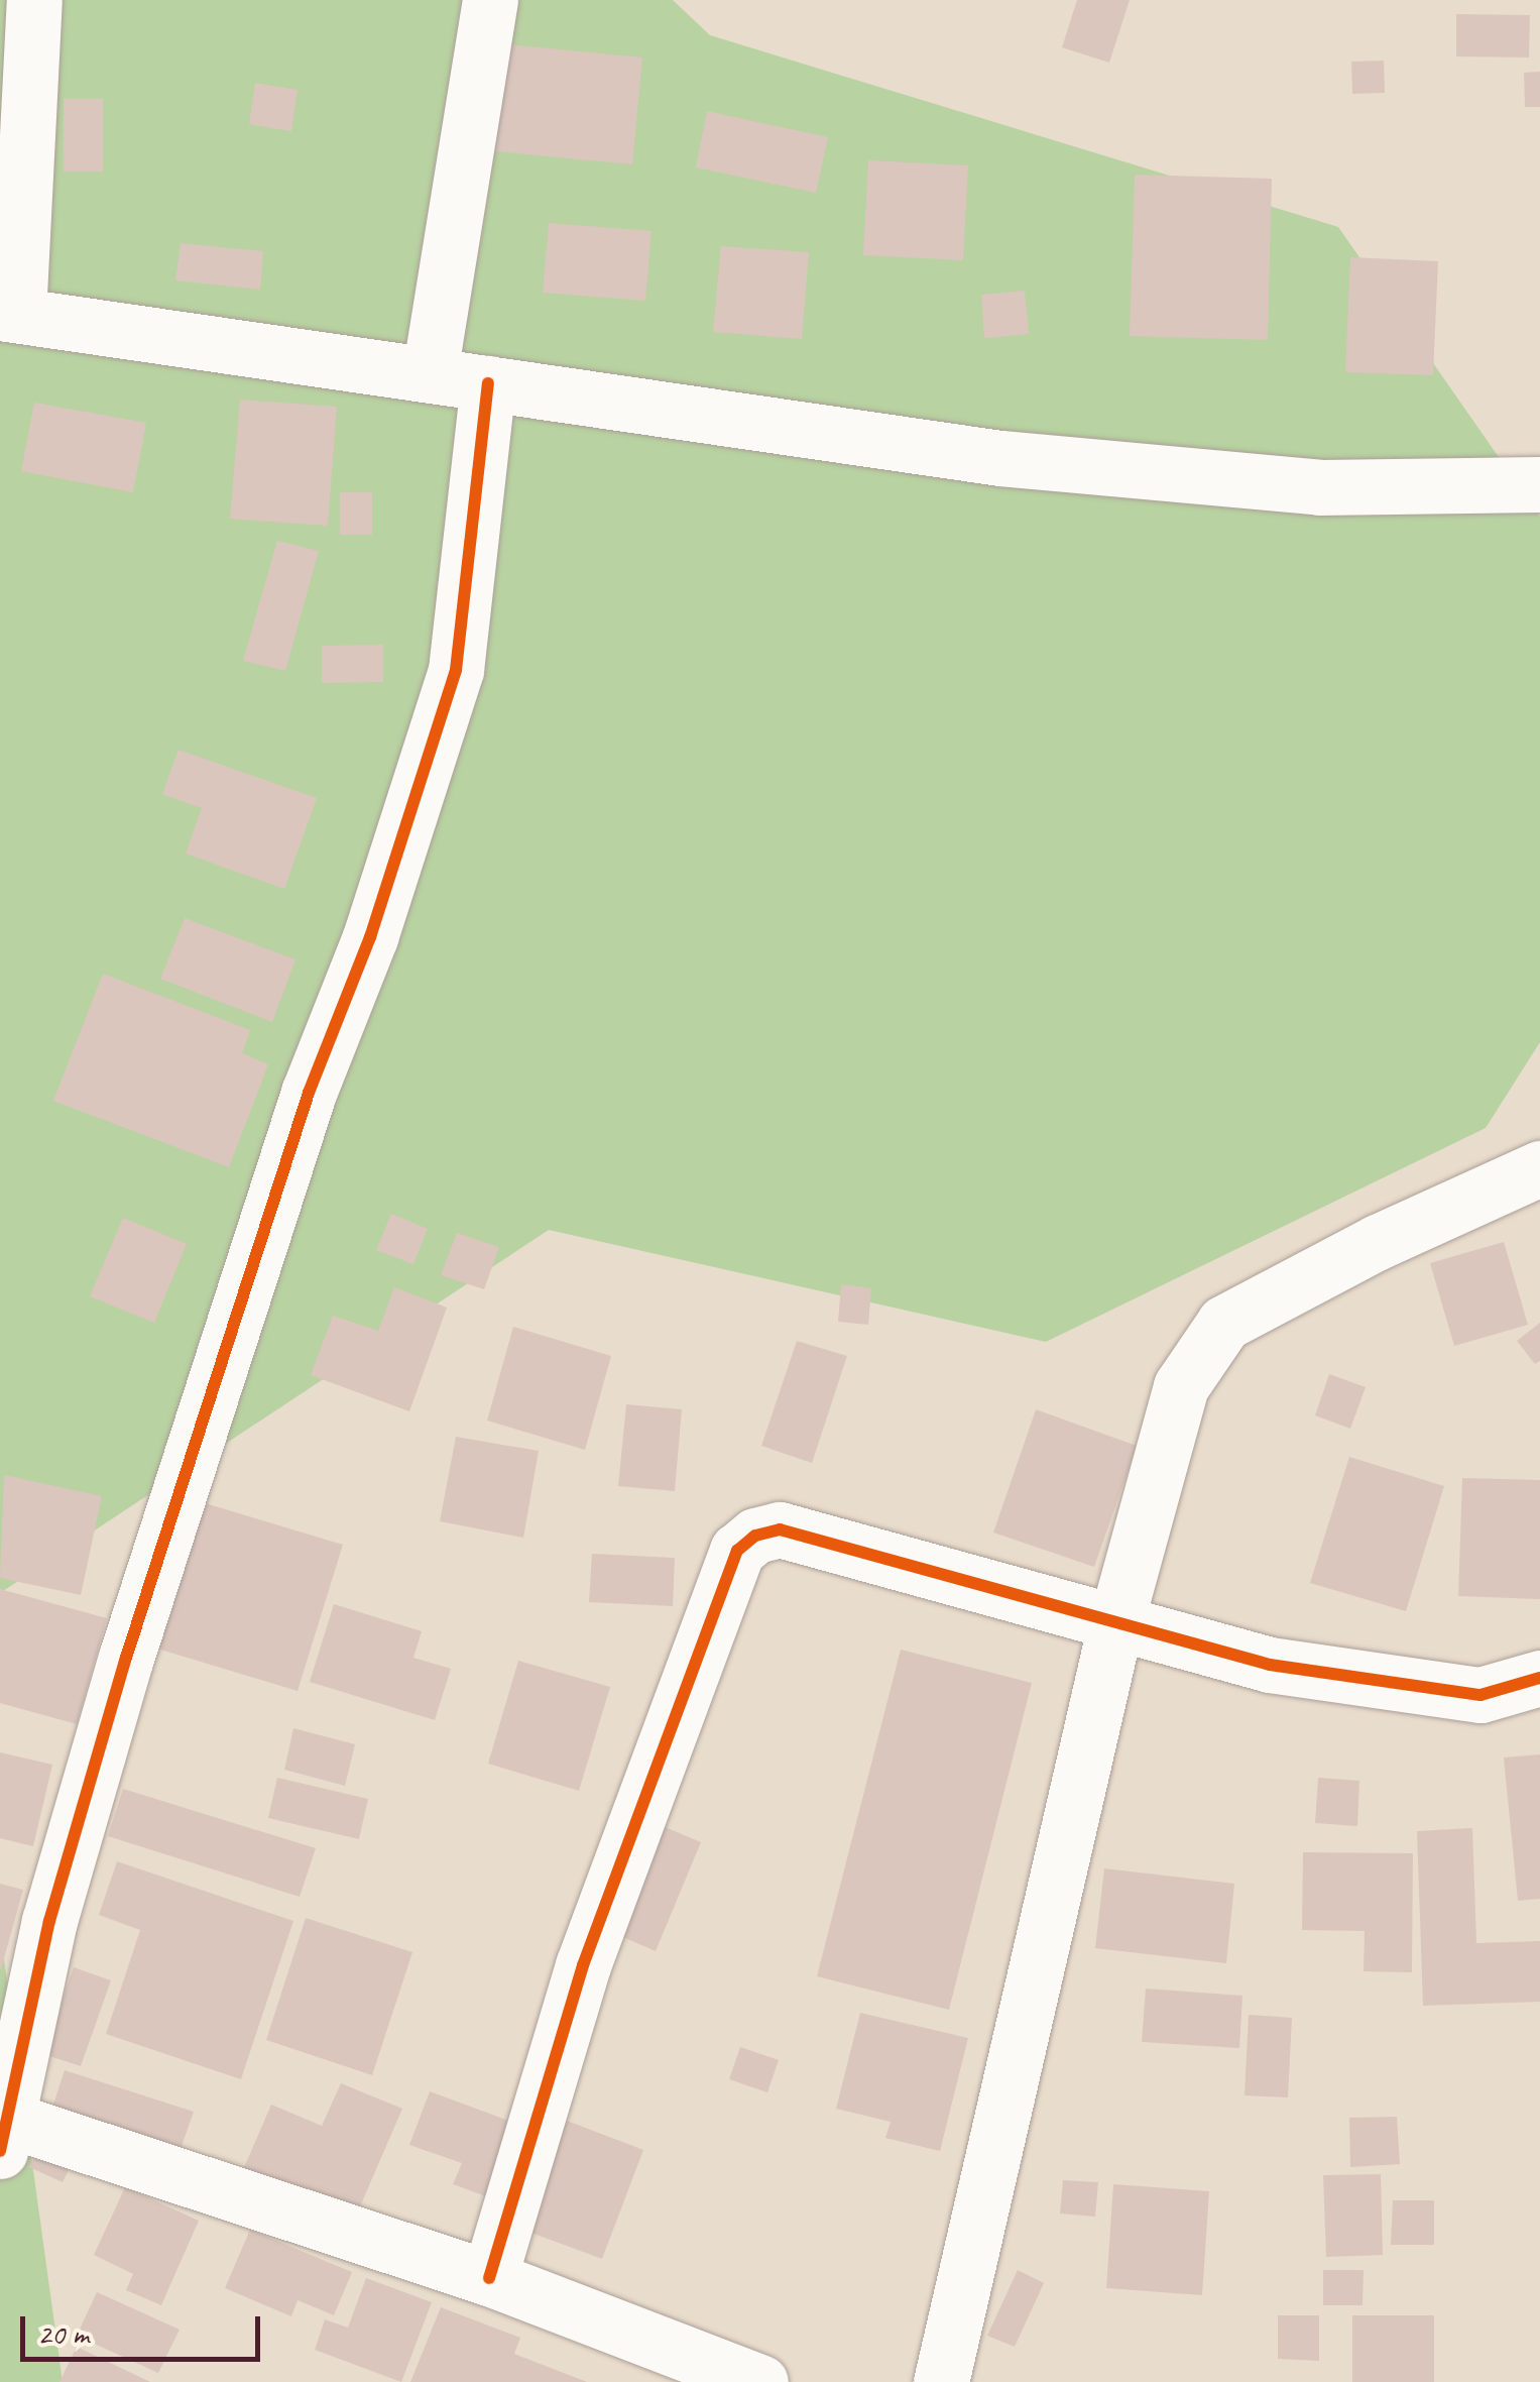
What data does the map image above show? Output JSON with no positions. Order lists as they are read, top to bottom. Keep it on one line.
{"scale_bar":"20 m"}
